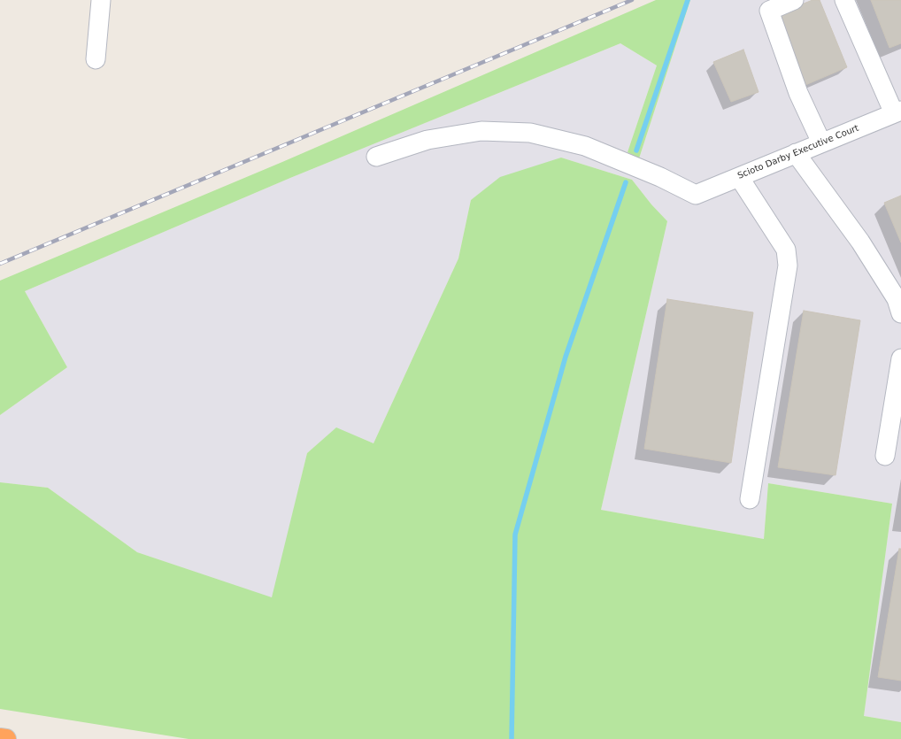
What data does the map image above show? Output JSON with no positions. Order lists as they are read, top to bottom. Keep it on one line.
{"streets":{"street":["Scioto Darby Executive Court"]}}
